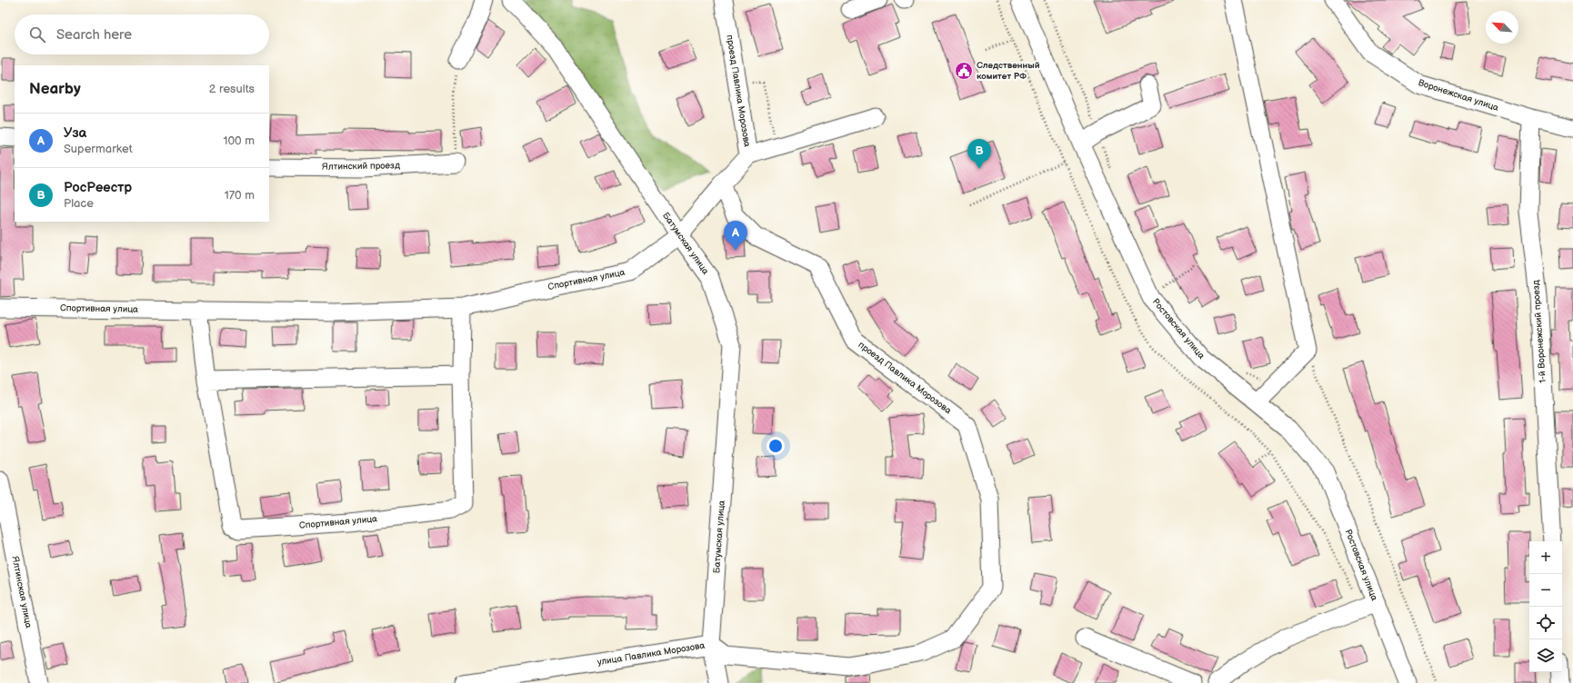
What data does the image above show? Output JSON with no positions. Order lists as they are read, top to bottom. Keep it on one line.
{"streets":{"street":["проезд Павлика Морозова","Воронежская улица","Ялтинский проезд","Батумская улица","Спортивная улица","Ростовская улица","1-й Воронежский проезд","Ялтинская улица","улица Павлика Морозова"]},"crossings":[["проезд Павлика Морозова","Спортивная улица"],["проезд Павлика Морозова","улица Павлика Морозова"],["Воронежская улица","1-й Воронежский проезд"],["Батумская улица","Спортивная улица"],["Батумская улица","улица Павлика Морозова"]],"places":{"public building":["Следственный комитет РФ"]},"north":"top left","page":{"search":"Search here","heading":["Nearby","2 results"],"list":[{"mark":"A","name":"Уза","note":"Supermarket","value":"100 m"},{"mark":"B","name":"РосРеестр","note":"Place","value":"170 m"}],"pins":["B","A"],"map_buttons":["+","−"]}}
